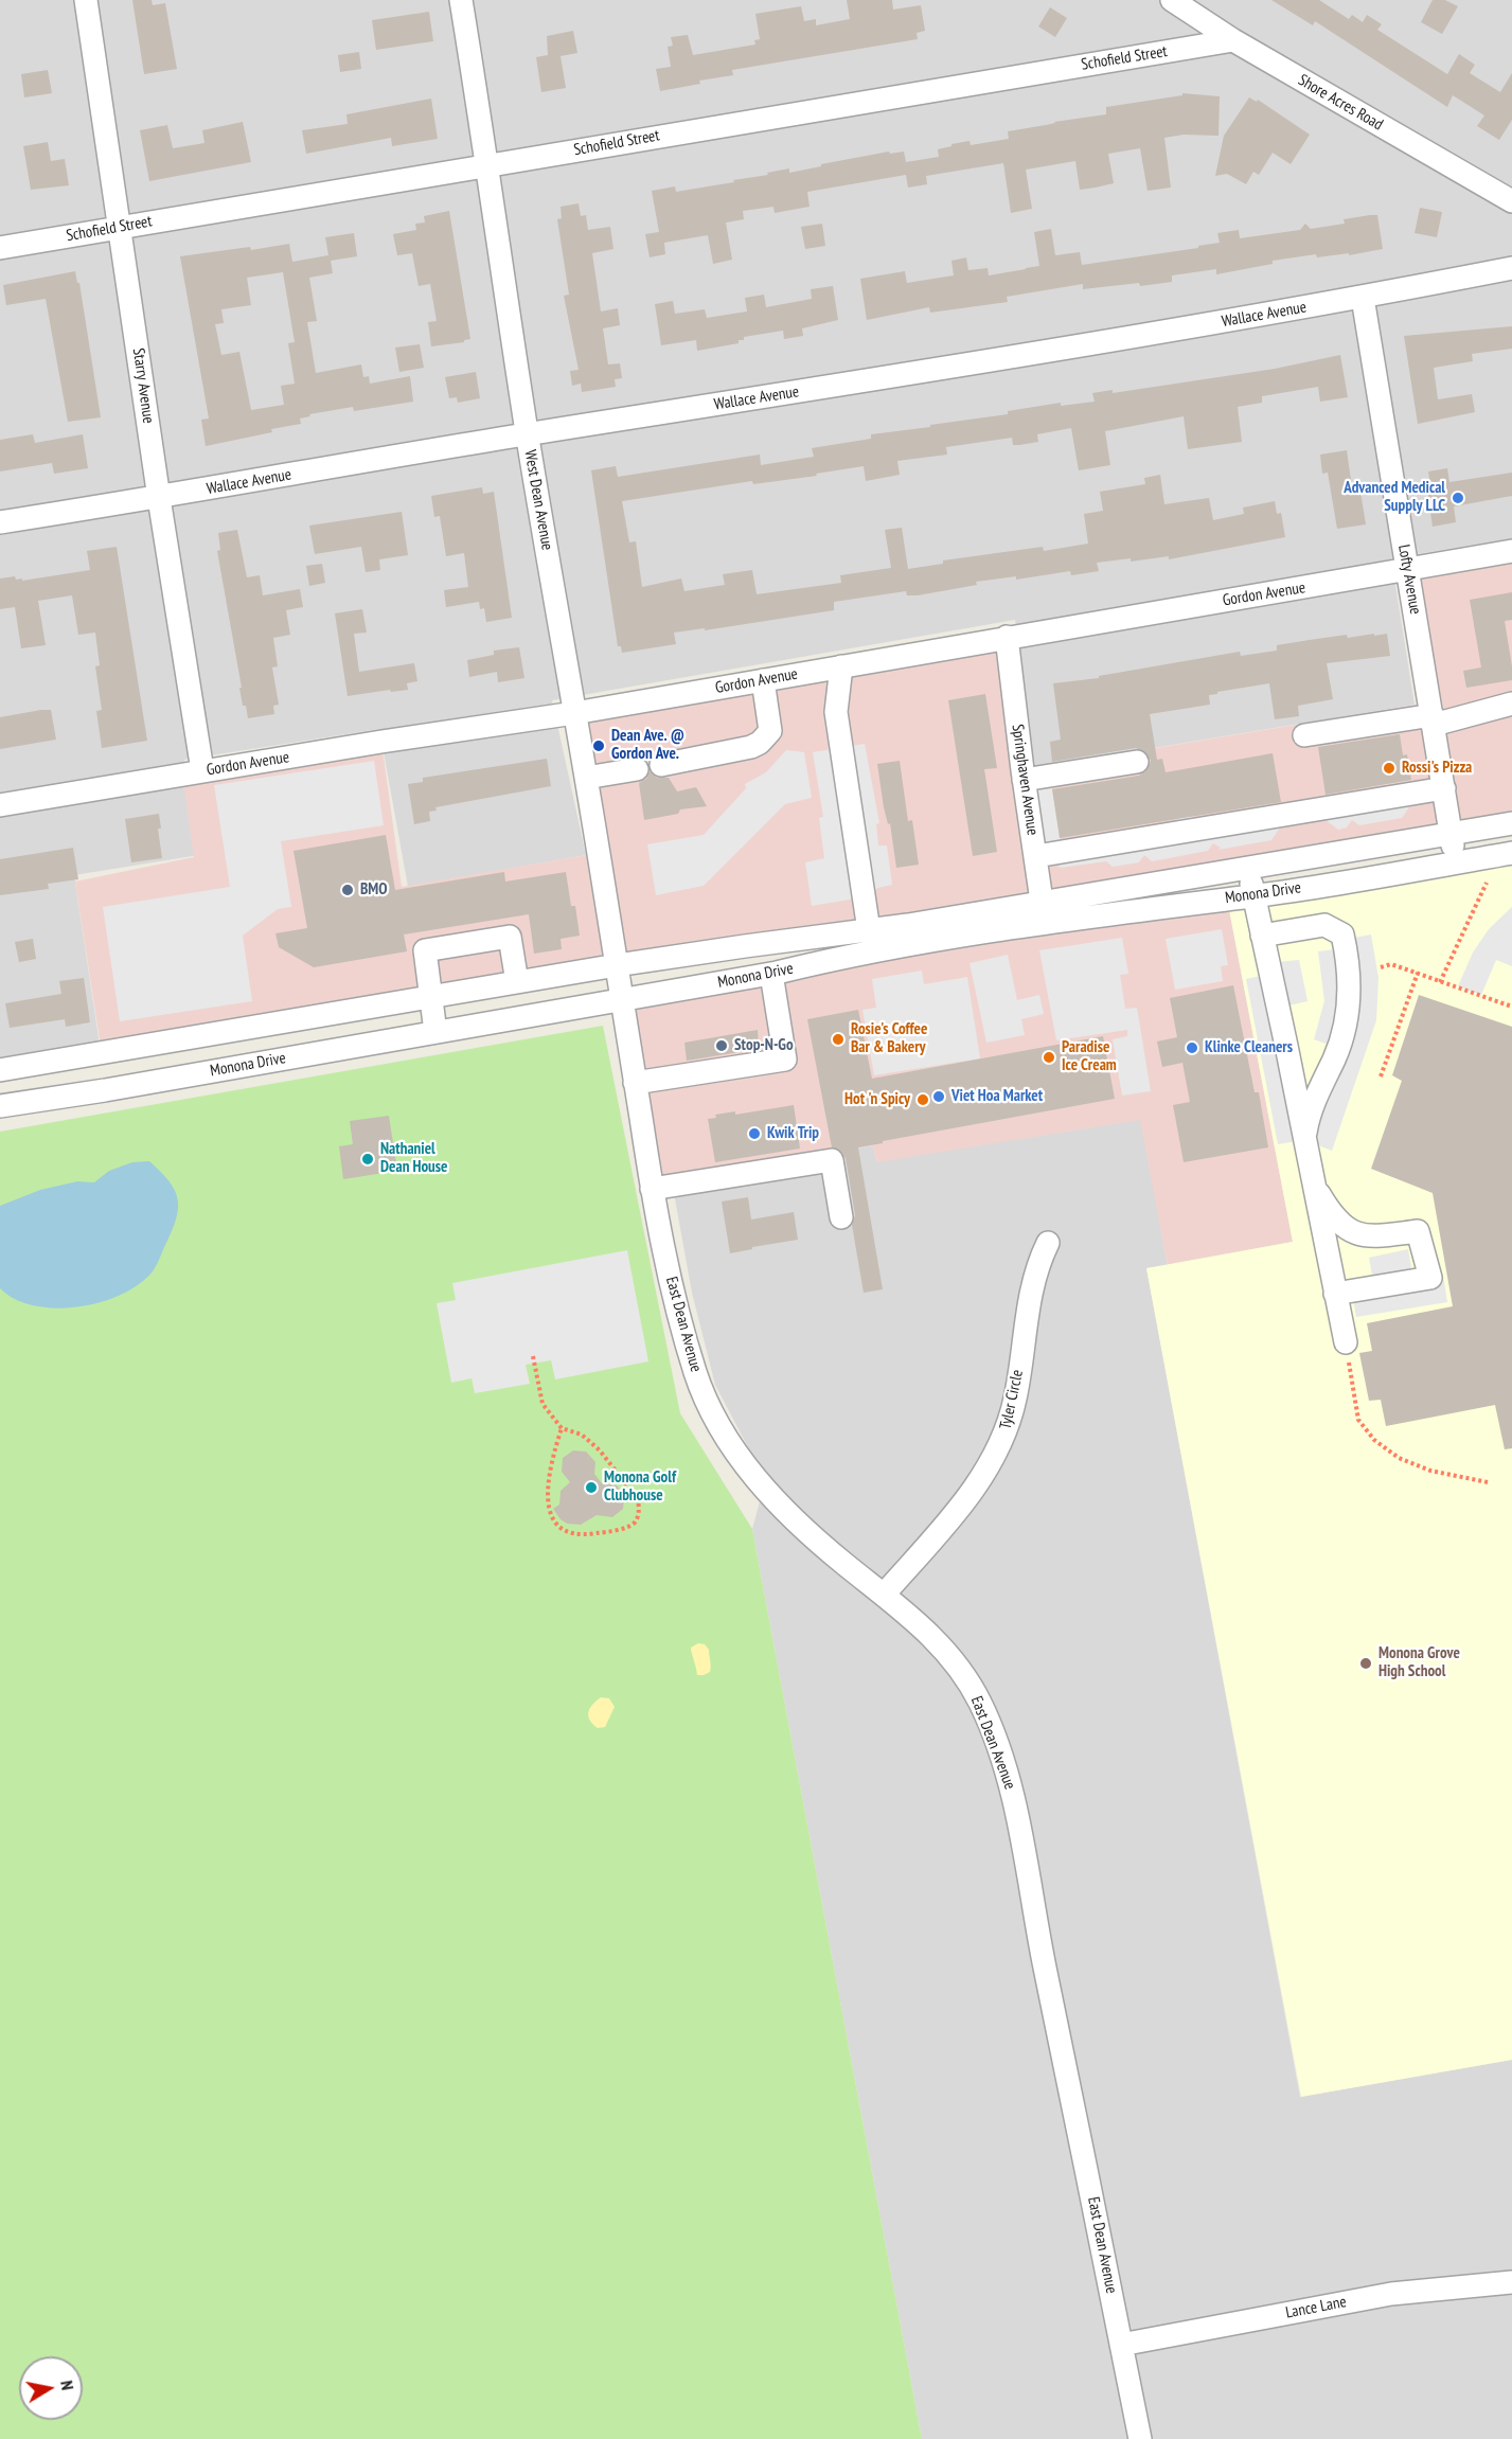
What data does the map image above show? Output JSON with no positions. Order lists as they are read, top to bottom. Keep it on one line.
{"streets":{"street":["Schofield Street","Shore Acres Road","Wallace Avenue","Starry Avenue","West Dean Avenue","Lofty Avenue","Gordon Avenue","Springhaven Avenue","Monona Drive","East Dean Avenue","Tyler Circle","Lance Lane"]},"crossings":[["Schofield Street","Shore Acres Road"],["Schofield Street","Starry Avenue"],["Schofield Street","West Dean Avenue"],["Wallace Avenue","Starry Avenue"],["Wallace Avenue","West Dean Avenue"],["Wallace Avenue","Lofty Avenue"],["Starry Avenue","Gordon Avenue"],["West Dean Avenue","Gordon Avenue"],["West Dean Avenue","Monona Drive"],["West Dean Avenue","East Dean Avenue"],["Lofty Avenue","Gordon Avenue"],["Lofty Avenue","Monona Drive"],["Gordon Avenue","Springhaven Avenue"],["Springhaven Avenue","Monona Drive"],["Monona Drive","East Dean Avenue"],["East Dean Avenue","Tyler Circle"],["East Dean Avenue","Lance Lane"]],"places":["Advanced Medical Supply LLC","Dean Ave. @ Gordon Ave.","Rossi's Pizza","BMO","Rosie's Coffee Bar & Bakery","Stop-N-Go","Klinke Cleaners","Paradise Ice Cream","Viet Hoa Market","Hot 'n Spicy","Kwik Trip","Nathaniel Dean House","Monona Golf Clubhouse","Monona Grove High School"],"north":"right"}
